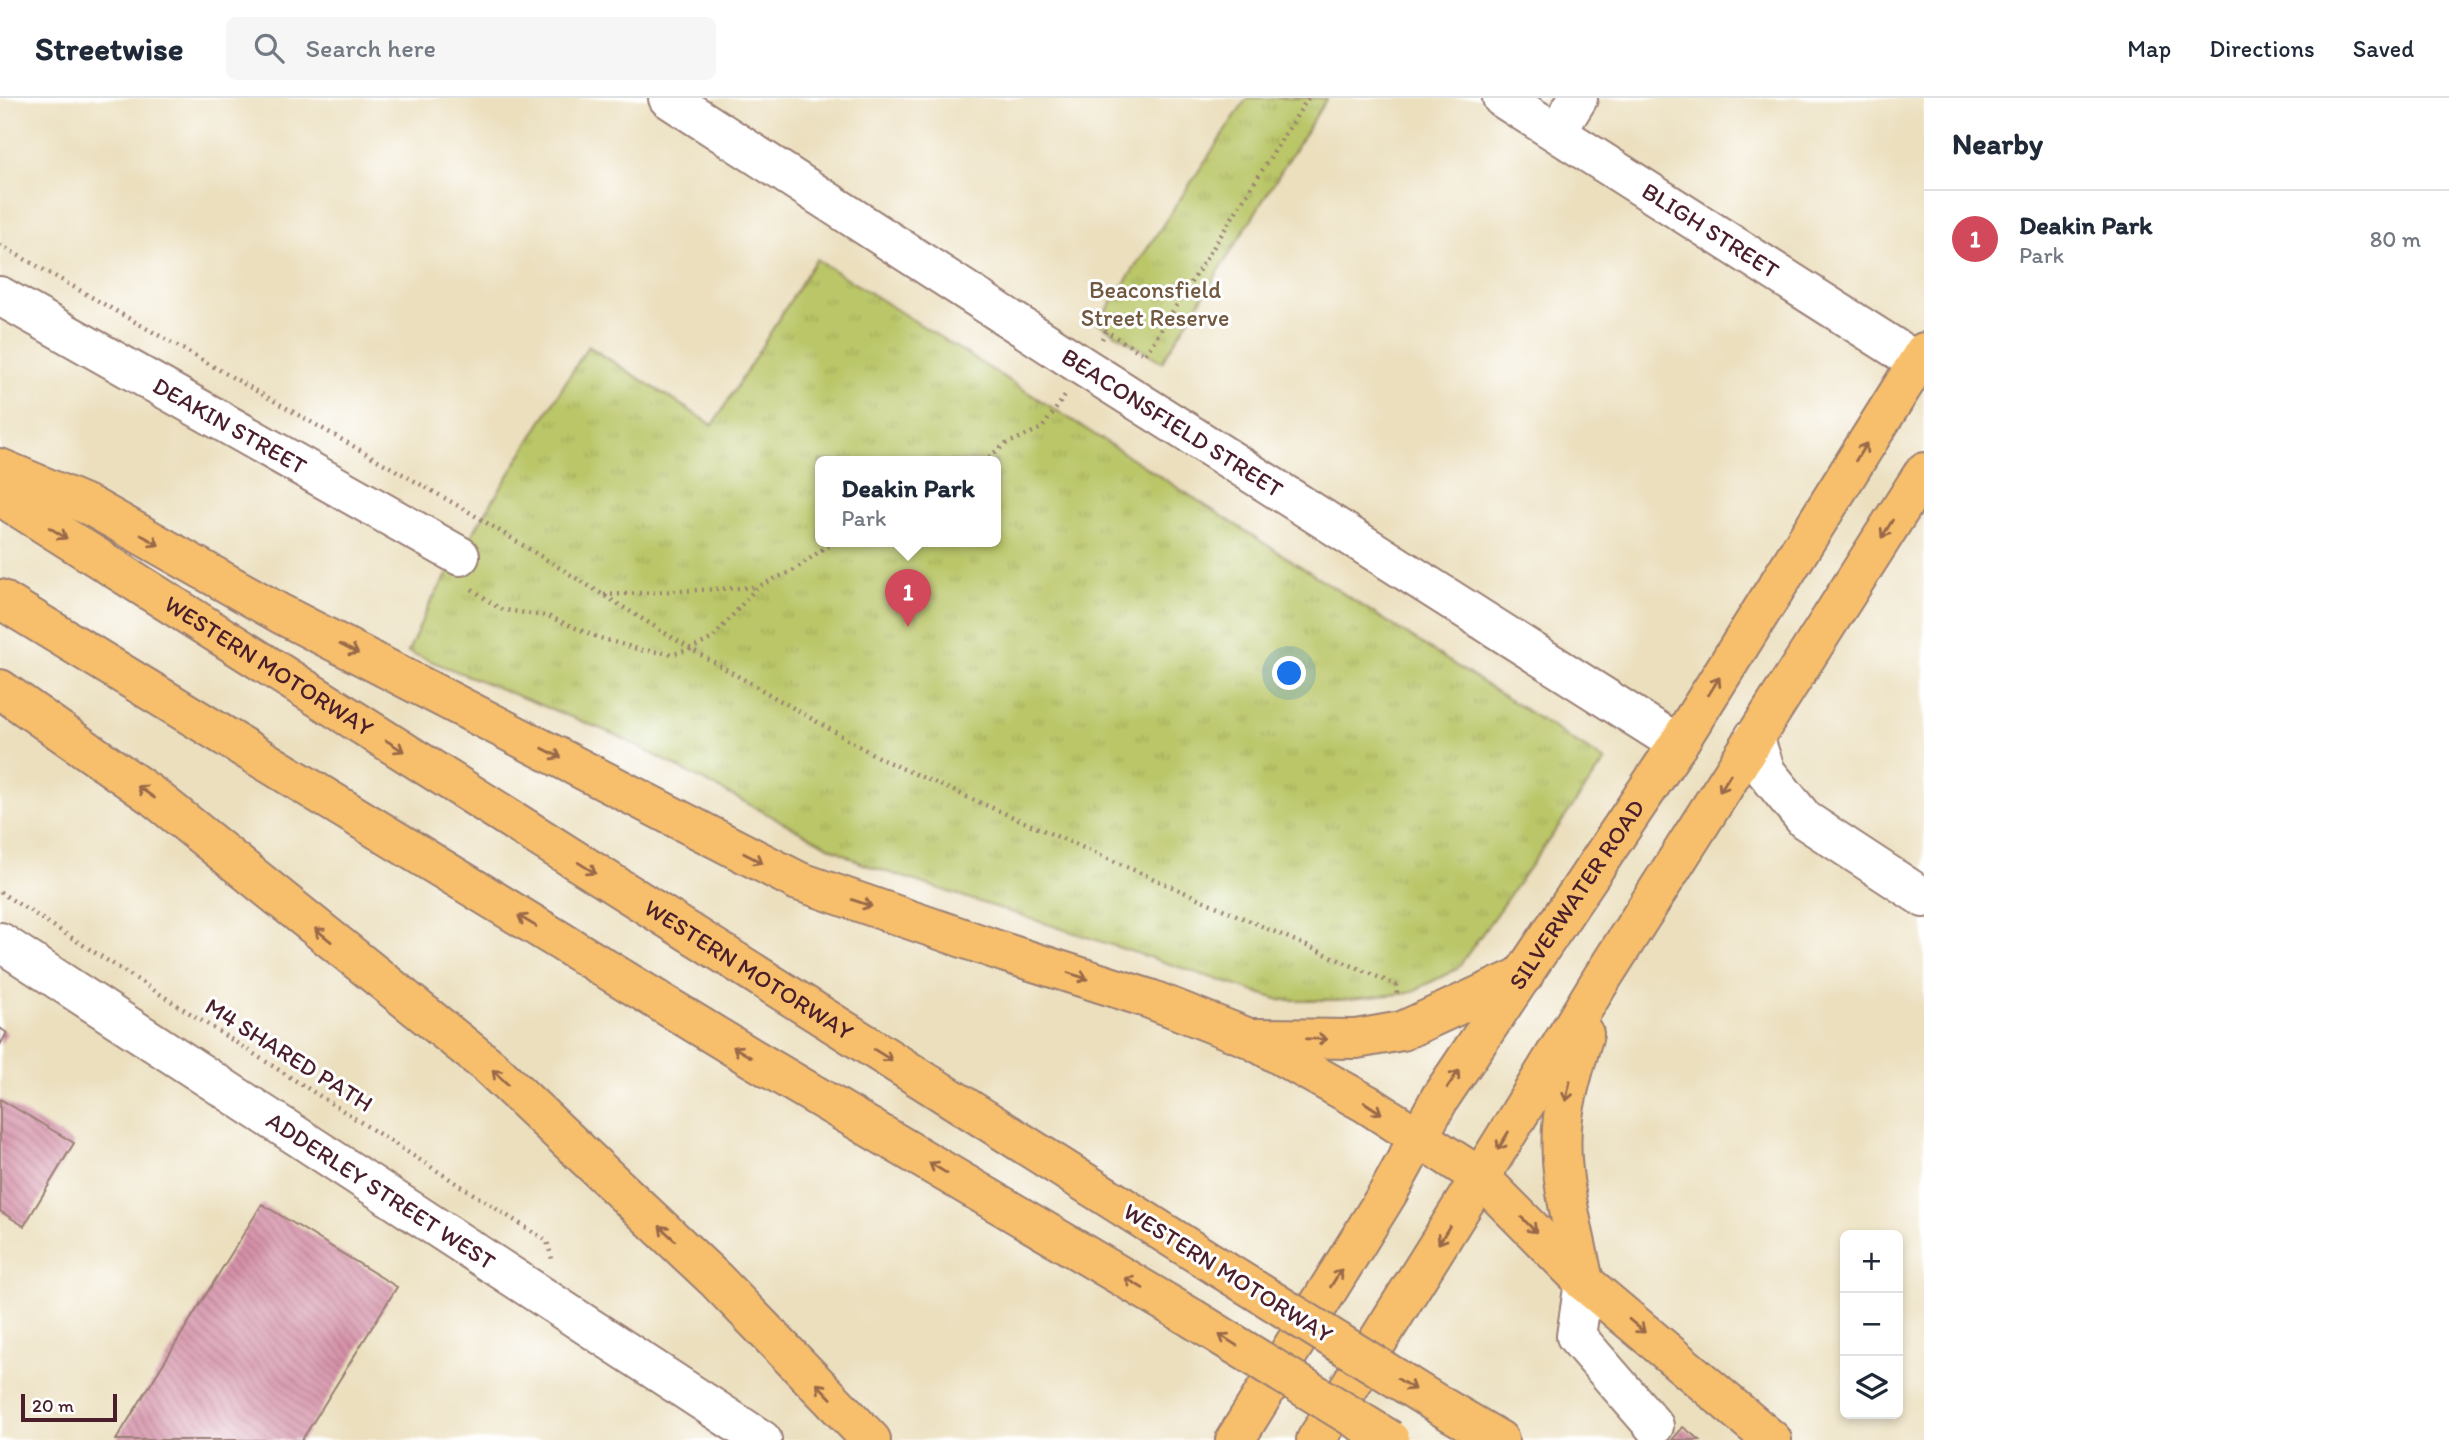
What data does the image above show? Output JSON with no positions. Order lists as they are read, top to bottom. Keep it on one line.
{"streets":{"highway":["WESTERN MOTORWAY","SILVERWATER ROAD"],"street":["BLIGH STREET","BEACONSFIELD STREET","DEAKIN STREET","ADDERLEY STREET WEST"],"path":["M4 SHARED PATH"]},"crossings":[["BLIGH STREET","SILVERWATER ROAD"],["BEACONSFIELD STREET","SILVERWATER ROAD"]],"parks":["Beaconsfield Street Reserve"],"scale_bar":"20 m","page":{"header":"Streetwise","search":"Search here","nav":["Map","Directions","Saved"],"heading":"Nearby","list":[{"mark":"1","name":"Deakin Park","note":"Park","value":"80 m"}],"popup":["Deakin Park","Park"],"pins":"1","map_buttons":["+","−"],"scale":"20 m"}}
